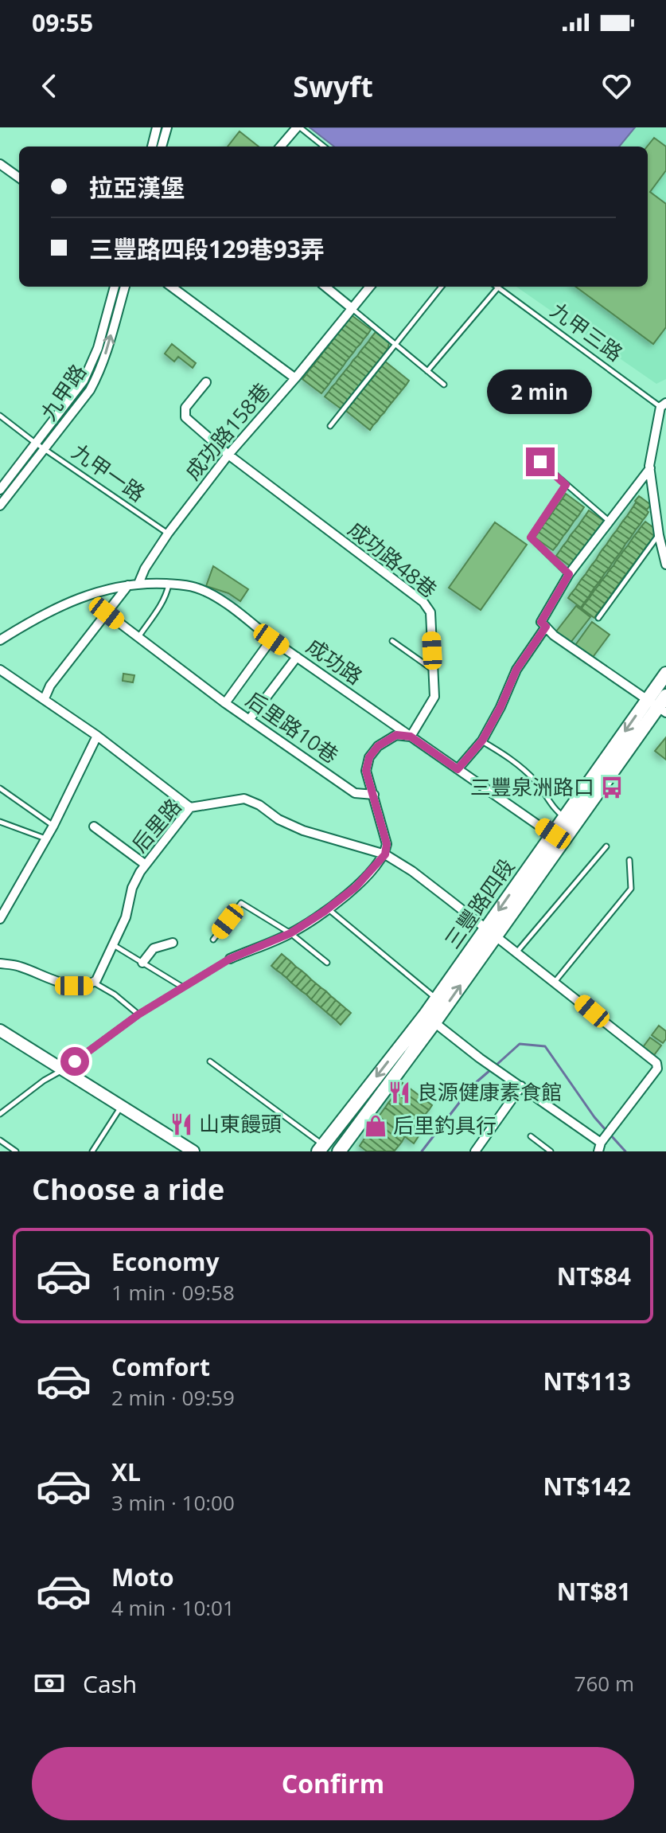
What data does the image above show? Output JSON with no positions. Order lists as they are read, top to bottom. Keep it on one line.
{"streets":{"main road":["三豐路四段"],"street":["九甲路","成功路158巷","成功路48巷","成功路","后里路10巷","后里路"],"lane":["九甲三路","九甲一路"]},"crossings":[["九甲路","九甲一路"],["成功路158巷","九甲一路"],["成功路158巷","成功路48巷"],["成功路158巷","成功路"],["成功路48巷","成功路"],["成功路","三豐路四段"],["后里路","三豐路四段"]],"places":{"bus stop":["三豐泉洲路口"],"restaurant":["良源健康素食館","山東饅頭"],"shop":["后里釣具行"]},"page":{"status":"09:55","header":"Swyft","banner":["拉亞漢堡","三豐路四段129巷93弄"],"bubble":"2 min","heading":"Choose a ride","list":[{"name":"Economy","note":"1 min · 09:58","value":"NT$84"},{"name":"Comfort","note":"2 min · 09:59","value":"NT$113"},{"name":"XL","note":"3 min · 10:00","value":"NT$142"},{"name":"Moto","note":"4 min · 10:01","value":"NT$81"}],"pay":["Cash","760 m"],"buttons":"Confirm"}}
